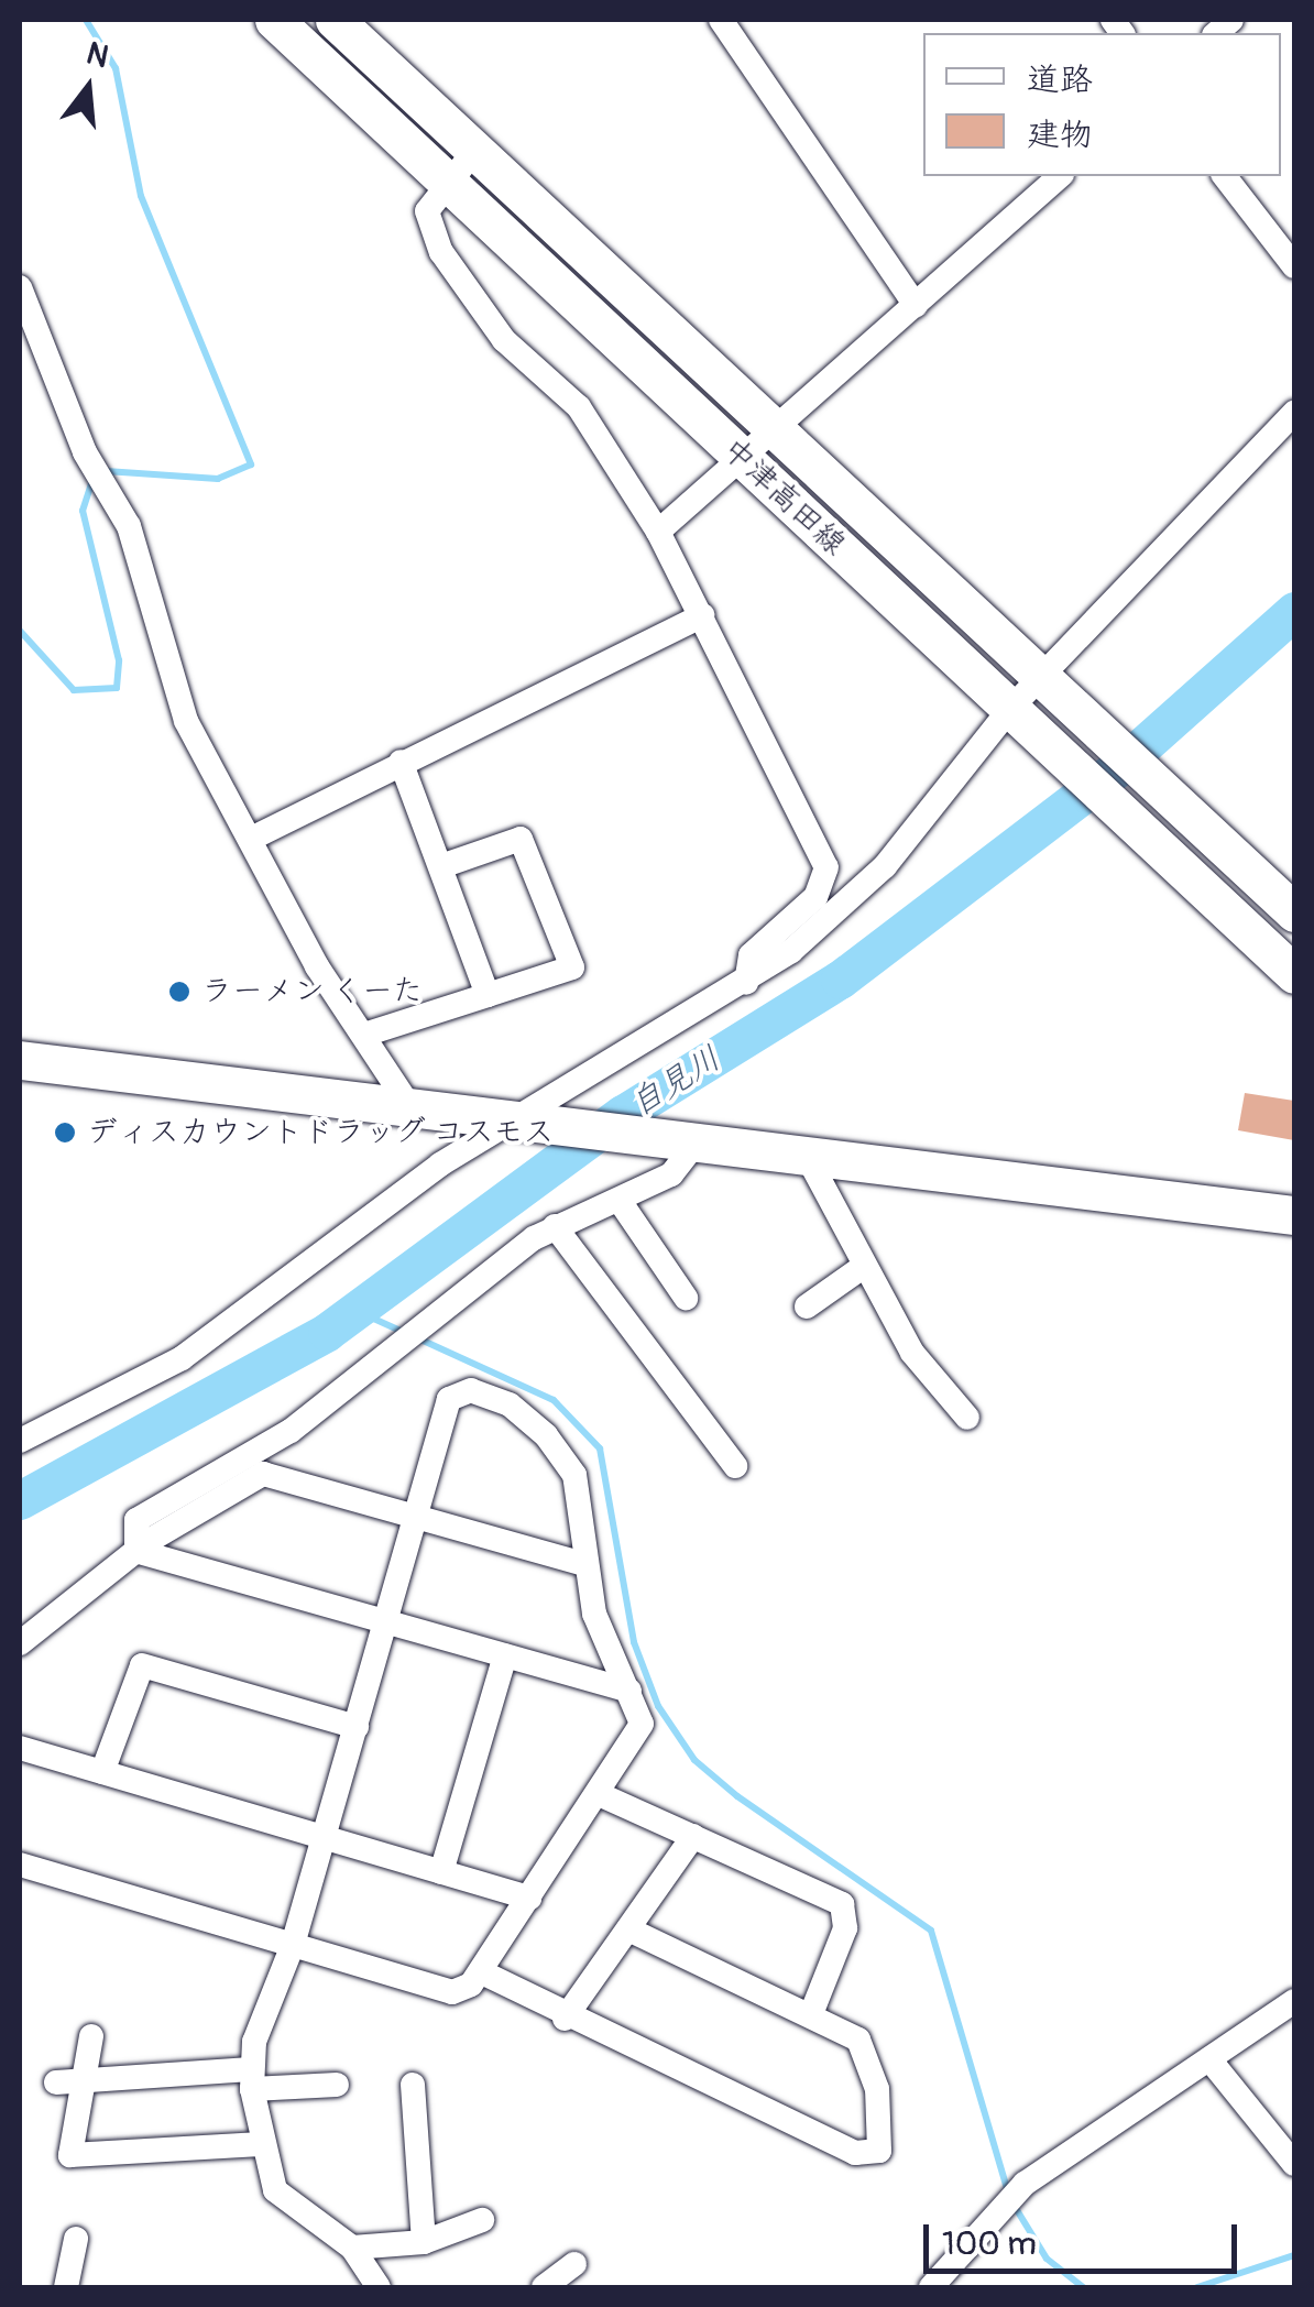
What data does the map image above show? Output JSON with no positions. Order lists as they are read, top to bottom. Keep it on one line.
{"streets":{"main road":["中津高田線"]},"water":["自見川"],"places":["ラーメン くーた","ディスカウントドラッグ コスモス"],"legend":["道路","建物"],"scale_bar":"100 m","north":"top"}
